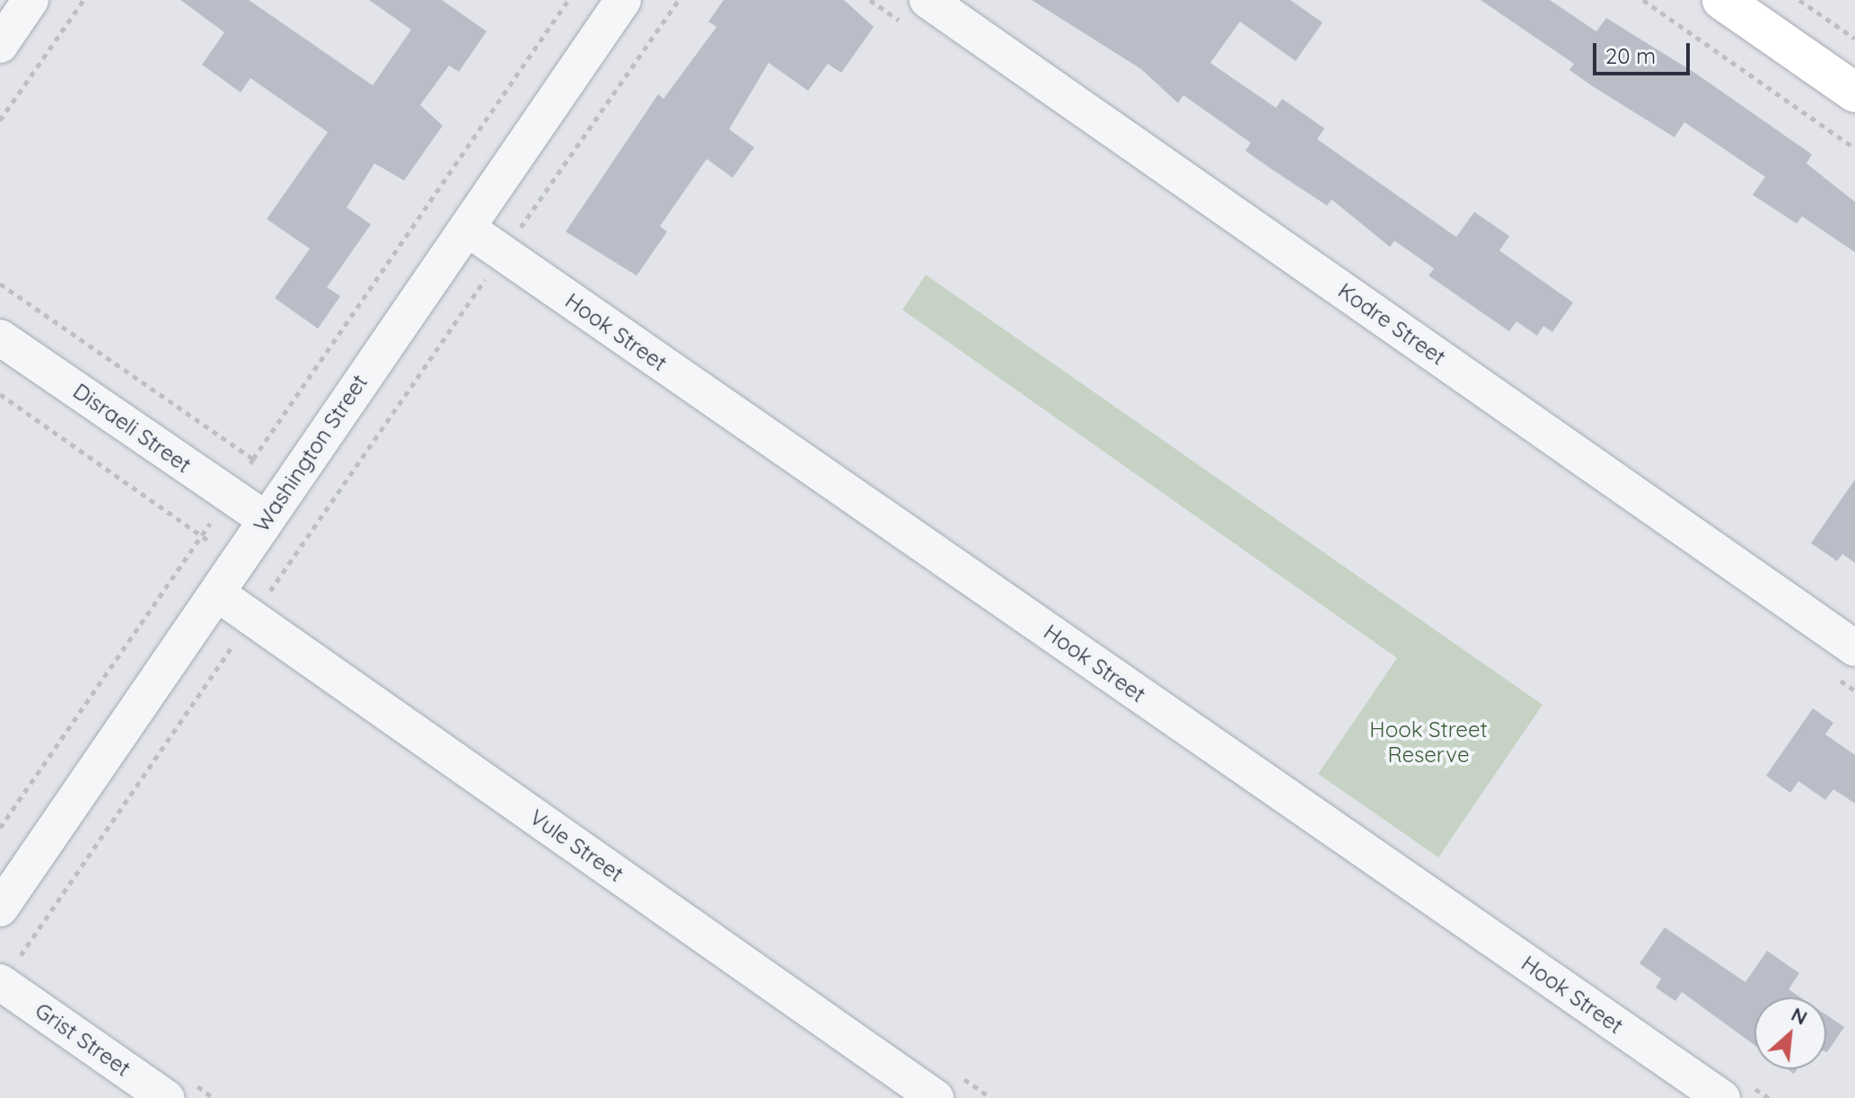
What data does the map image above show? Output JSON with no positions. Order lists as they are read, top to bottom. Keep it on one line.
{"streets":{"street":["Kodre Street","Hook Street","Disraeli Street","Washington Street","Vule Street","Grist Street"]},"crossings":[["Hook Street","Washington Street"],["Disraeli Street","Washington Street"],["Washington Street","Vule Street"]],"parks":["Hook Street Reserve"],"scale_bar":"20 m","north":"top right"}
